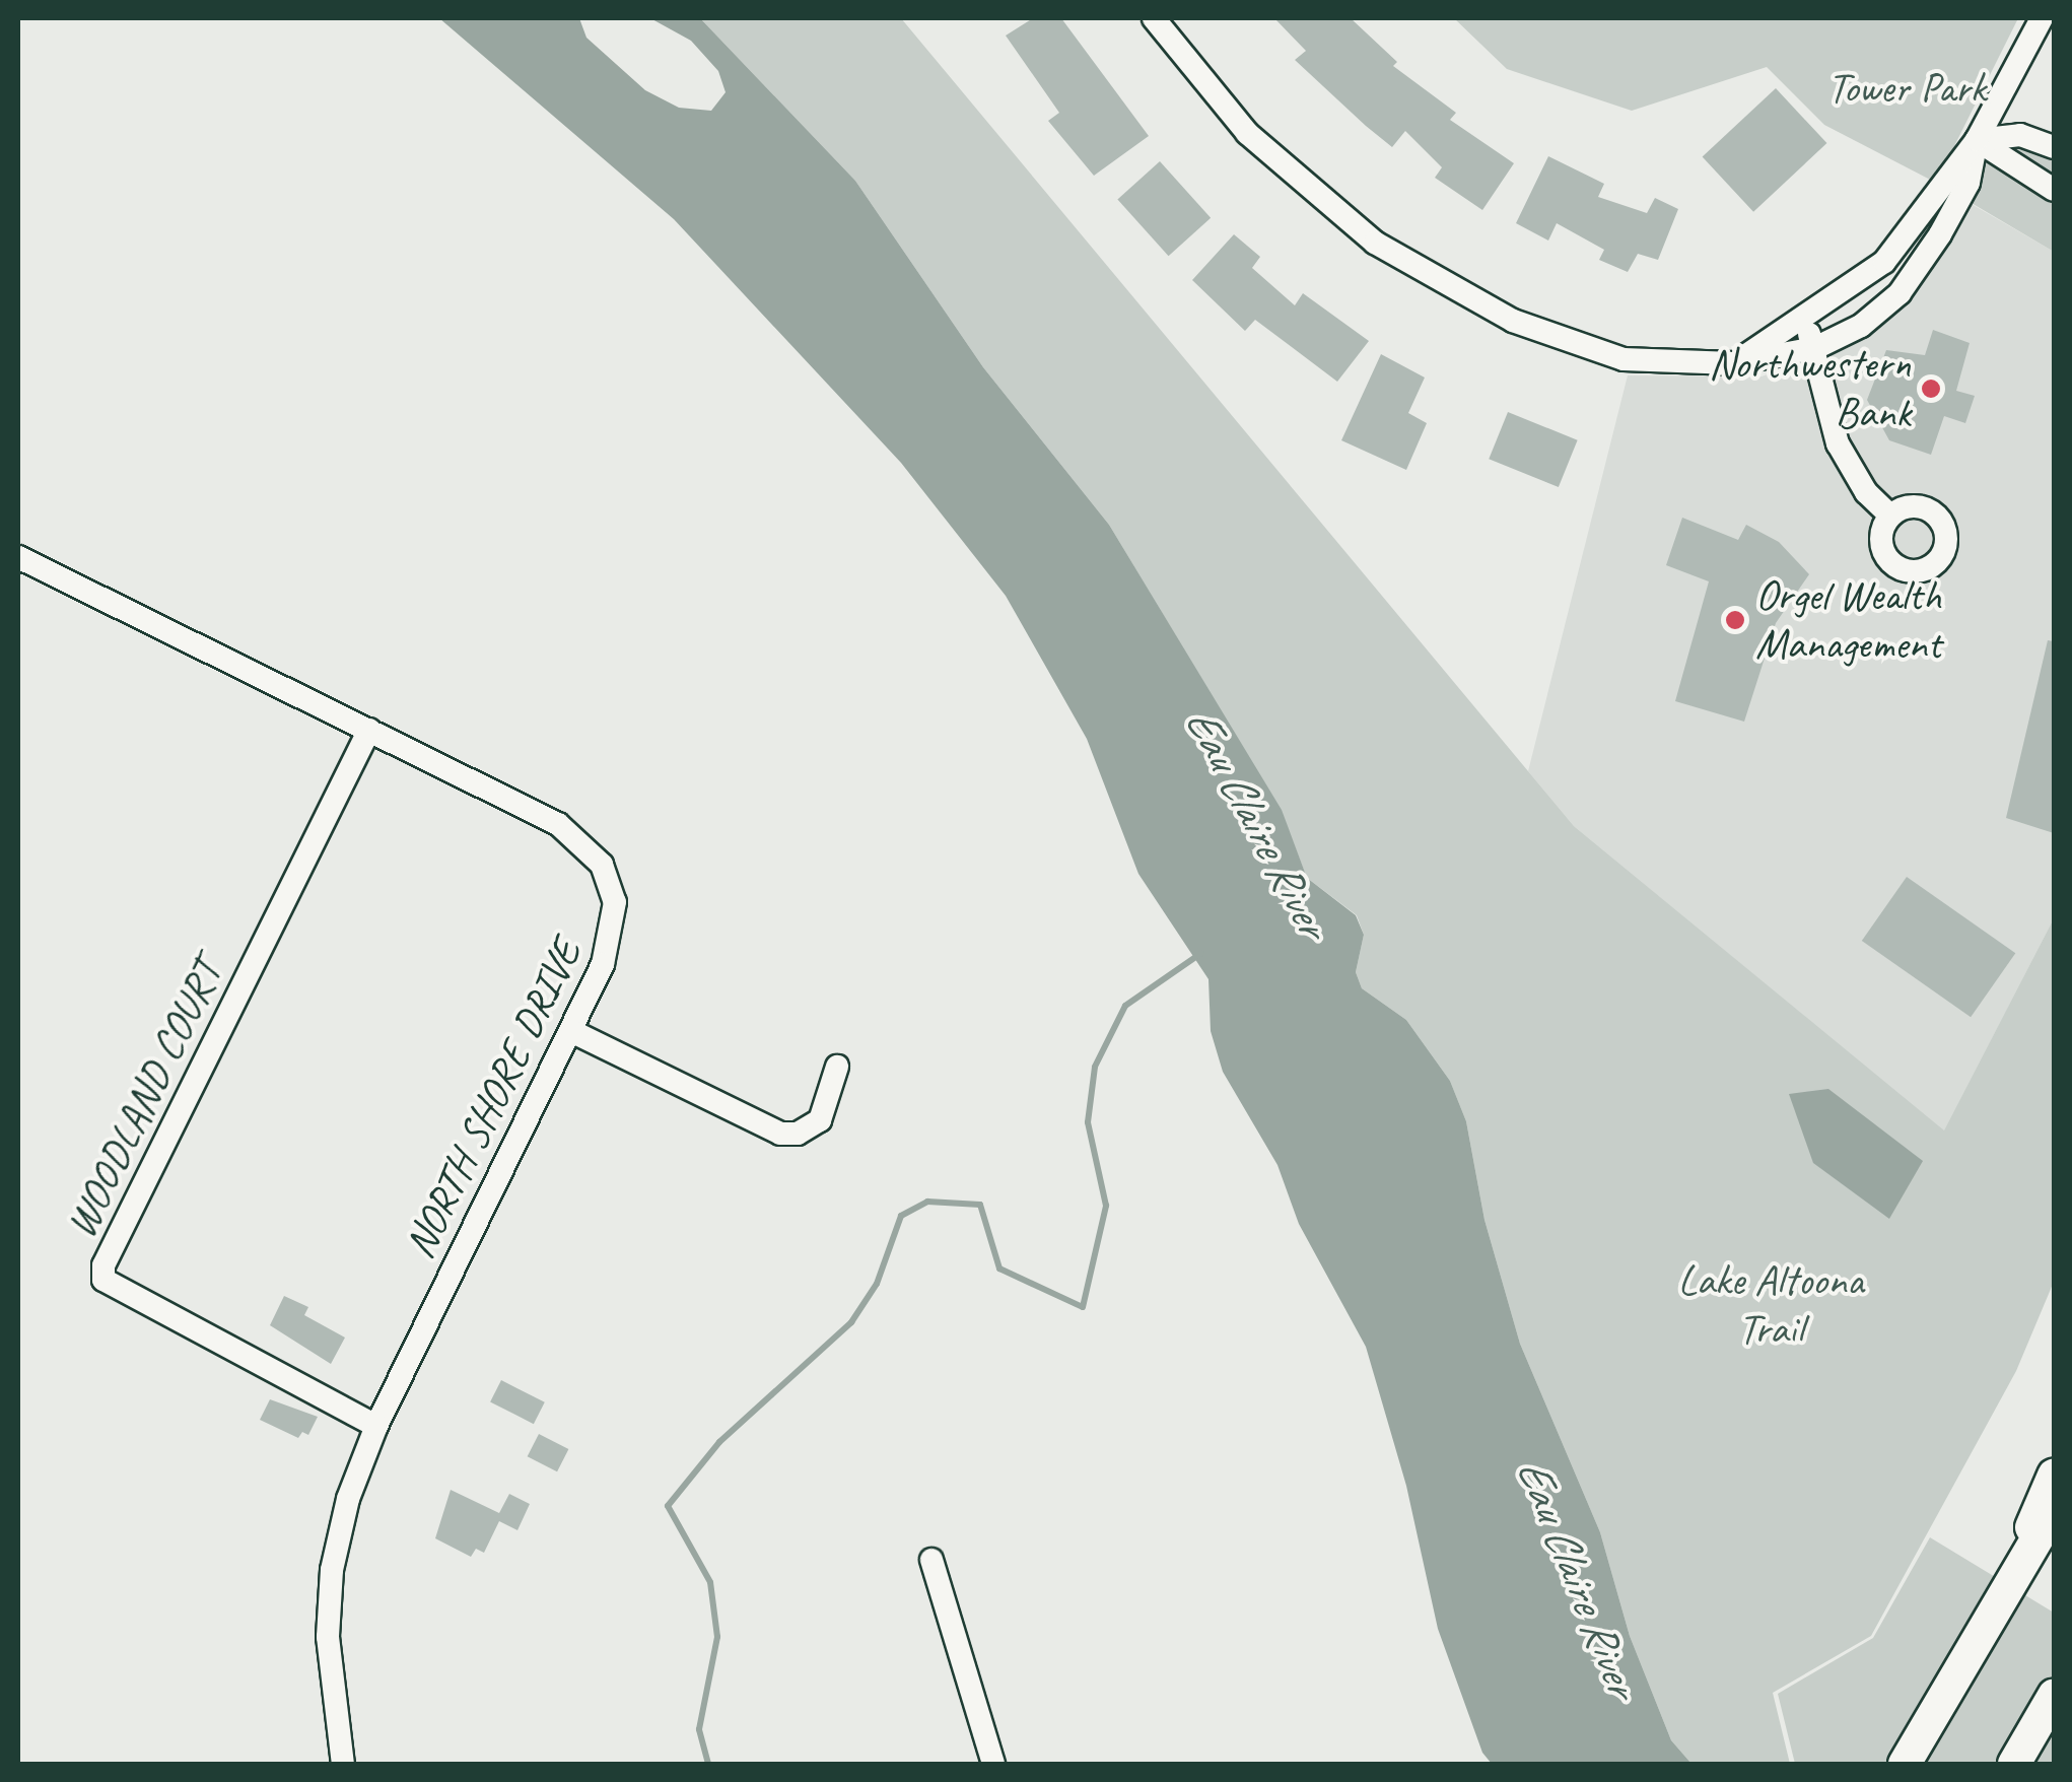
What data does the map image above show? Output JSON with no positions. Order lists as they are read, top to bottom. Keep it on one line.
{"streets":{"street":["WOODLAND COURT","NORTH SHORE DRIVE"]},"crossings":[["WOODLAND COURT","NORTH SHORE DRIVE"]],"water":["Eau Claire River"],"parks":["Tower Park","Lake Altoona Trail"],"places":["Northwestern Bank","Orgel Wealth Management"]}
